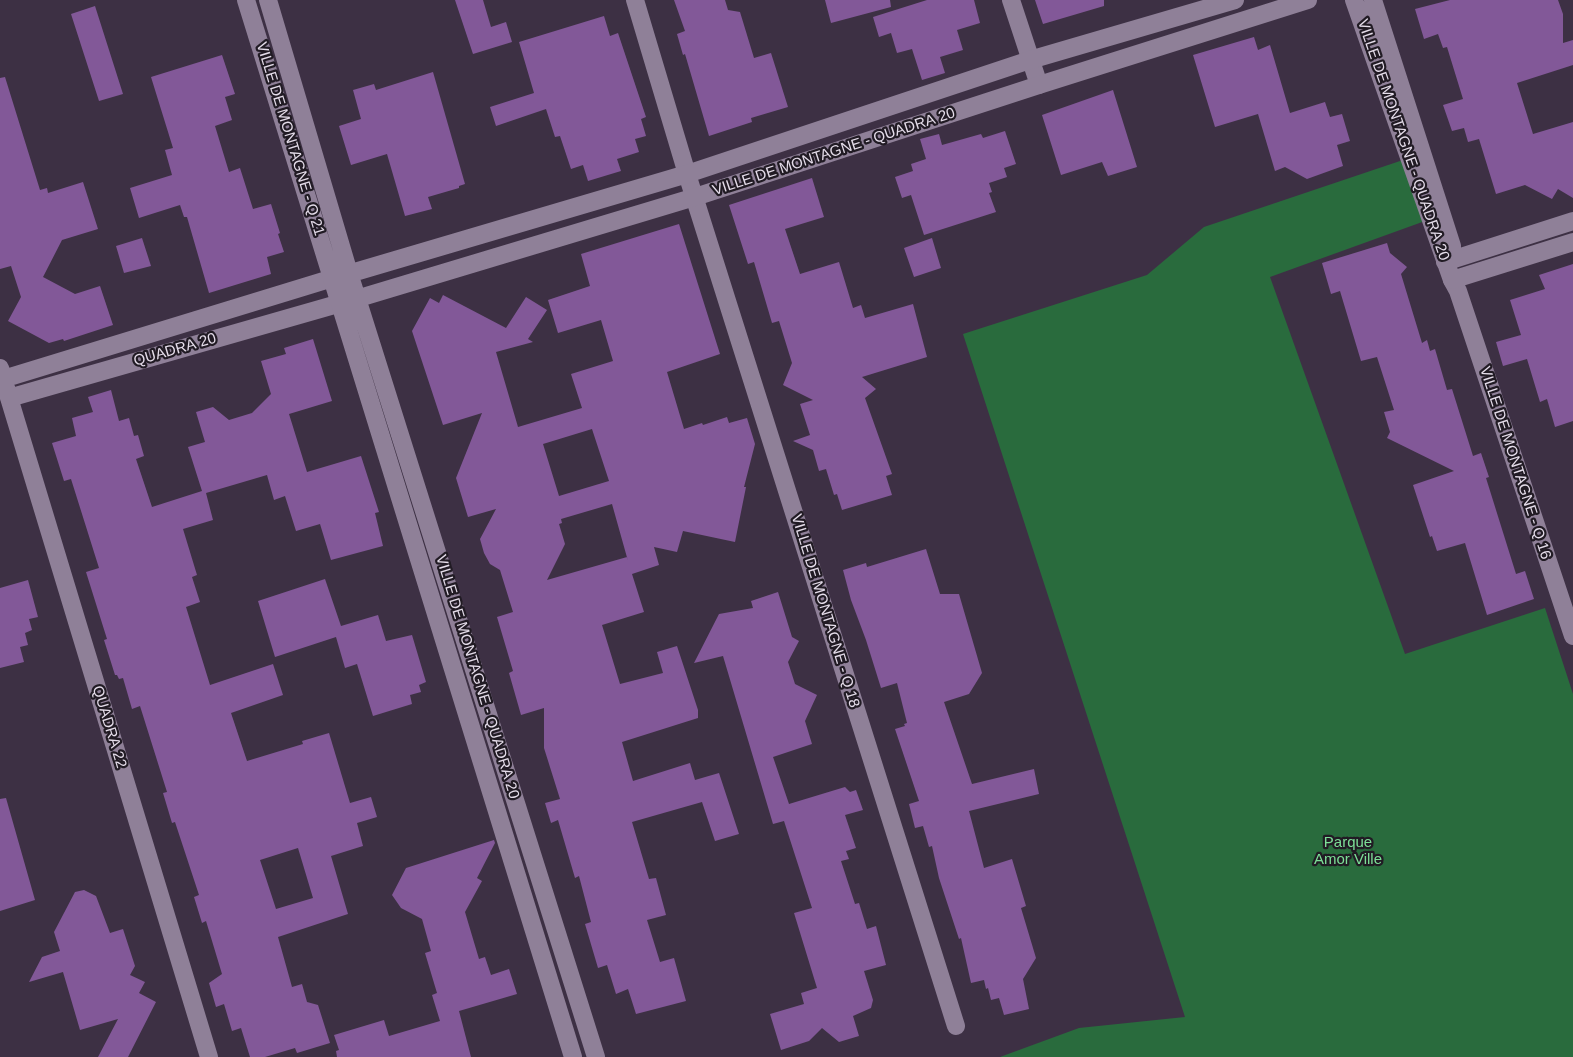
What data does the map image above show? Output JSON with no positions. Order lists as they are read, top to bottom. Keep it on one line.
{"streets":{"street":["VILLE DE MONTAGNE - Q 21","VILLE DE MONTAGNE - QUADRA 20","QUADRA 20","VILLE DE MONTAGNE - Q 16","VILLE DE MONTAGNE - Q 18","QUADRA 22"]},"crossings":[["VILLE DE MONTAGNE - Q 21","VILLE DE MONTAGNE - QUADRA 20"],["VILLE DE MONTAGNE - Q 21","QUADRA 20"],["VILLE DE MONTAGNE - QUADRA 20","QUADRA 20"],["VILLE DE MONTAGNE - QUADRA 20","VILLE DE MONTAGNE - Q 16"],["VILLE DE MONTAGNE - QUADRA 20","VILLE DE MONTAGNE - Q 18"],["QUADRA 20","QUADRA 22"]],"parks":["Parque Amor Ville"]}
